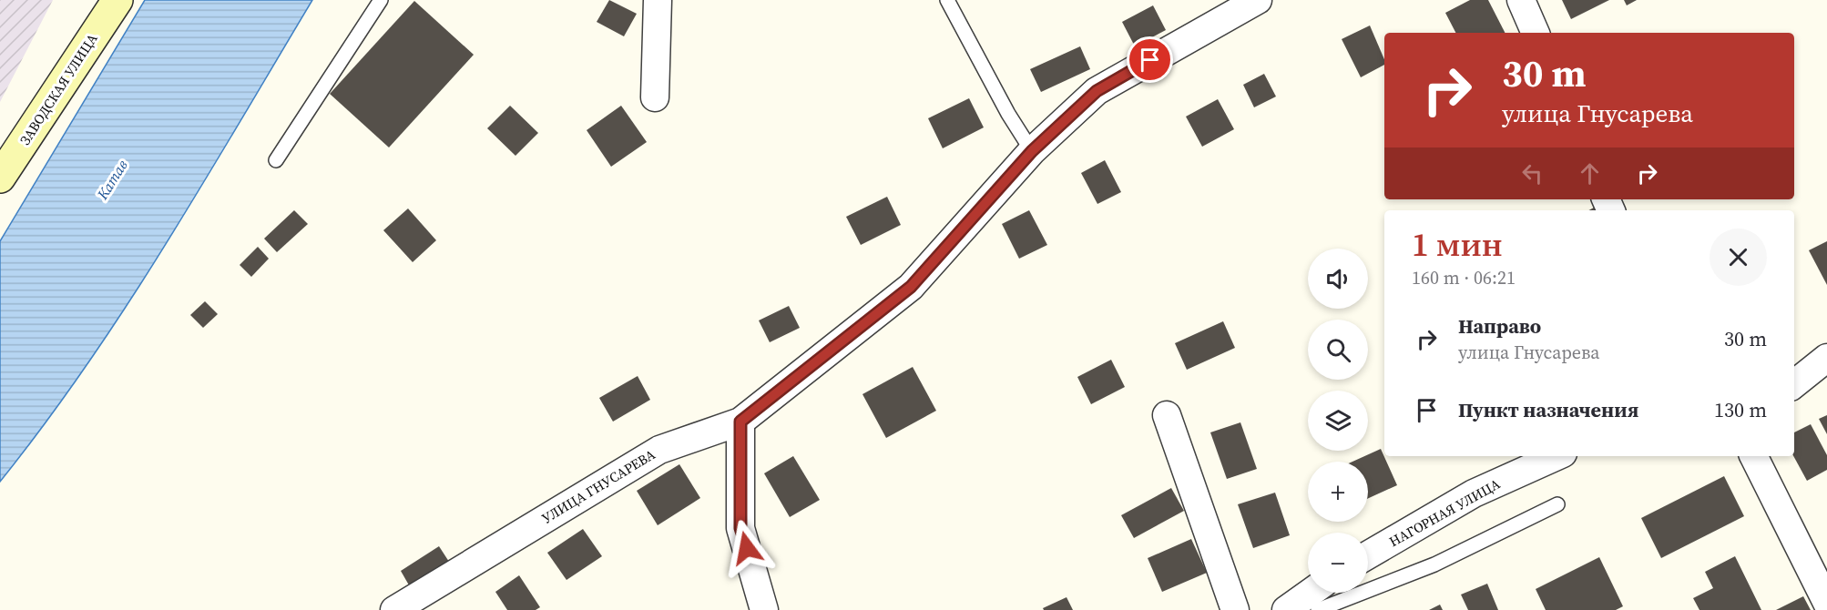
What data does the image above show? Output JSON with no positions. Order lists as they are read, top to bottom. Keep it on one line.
{"streets":{"street":["ЗАВОДСКАЯ УЛИЦА","УЛИЦА ГНУСАРЕВА","НАГОРНАЯ УЛИЦА"]},"water":["Катав"],"page":{"turn":["30 m","улица Гнусарева"],"heading":["1 мин","160 m · 06:21"],"map_buttons":["+","−"],"list":[{"name":"Направо","note":"улица Гнусарева","value":"30 m"},{"name":"Пункт назначения","value":"130 m"}]}}
